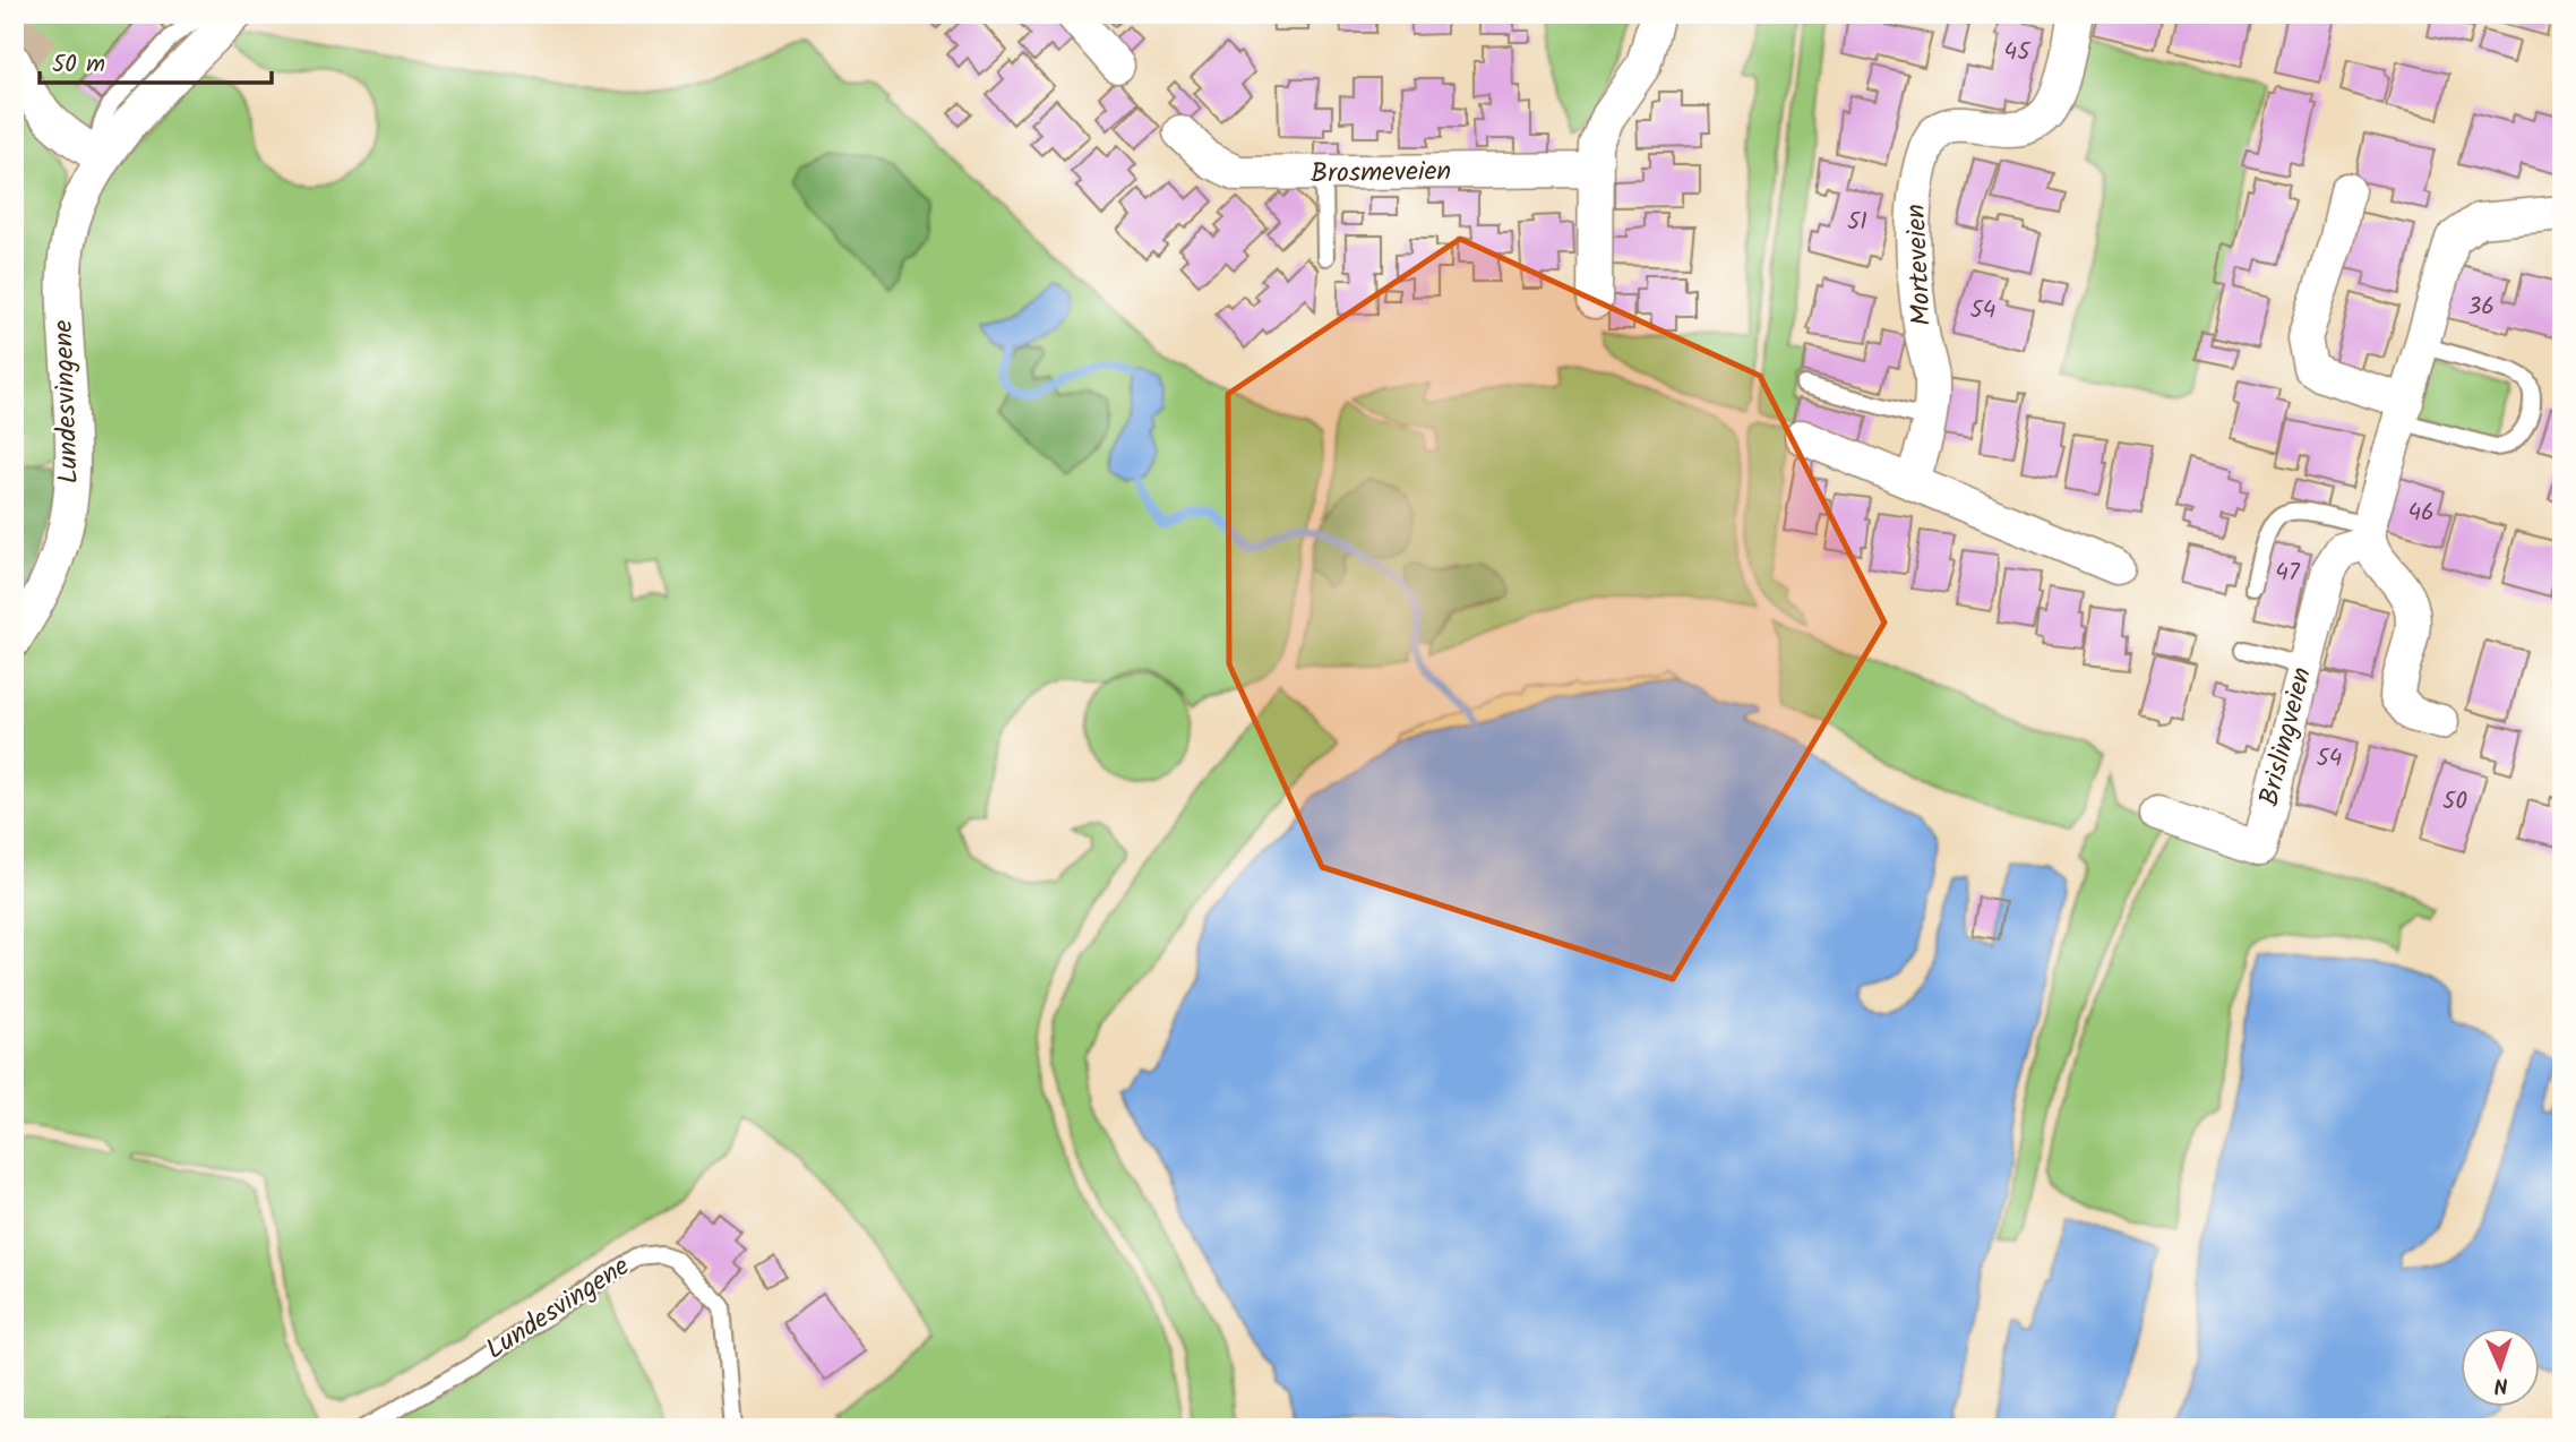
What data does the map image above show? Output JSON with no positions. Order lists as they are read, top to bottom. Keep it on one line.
{"streets":{"street":["Brosmeveien","Morteveien","Lundesvingene","Brislingveien"]},"house_numbers":["45","51","36","54","46","47","54","50"],"scale_bar":"50 m","north":"bottom"}
